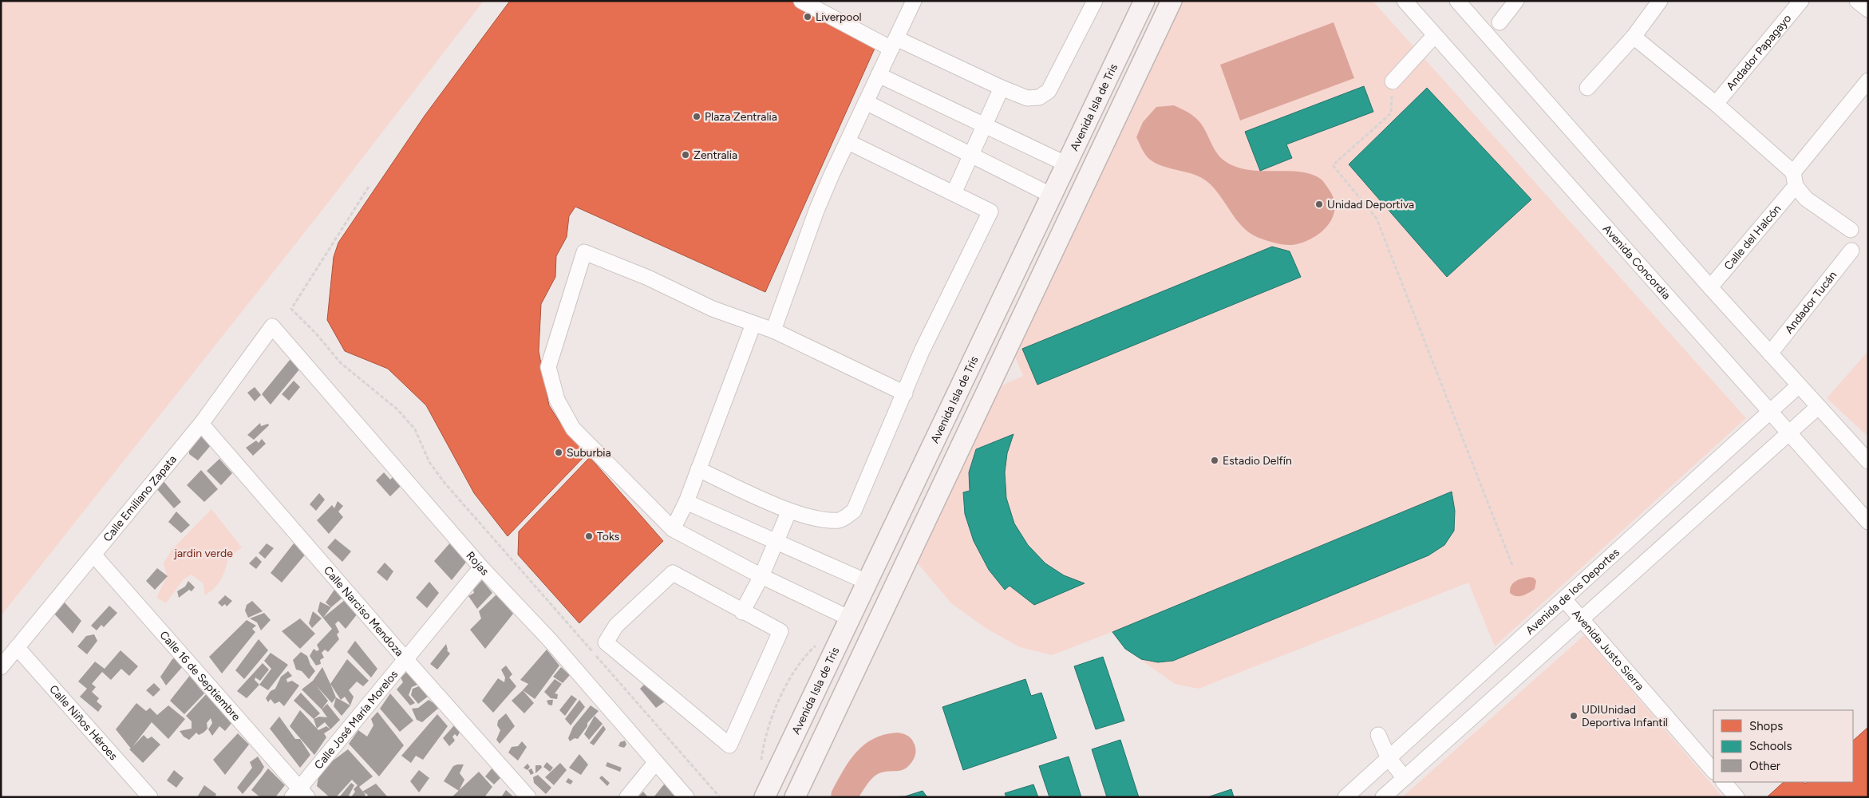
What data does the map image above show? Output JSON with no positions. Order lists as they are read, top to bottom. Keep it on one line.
{"streets":{"main road":["Avenida Isla de Tris"],"street":["Andador Papagayo","Calle del Halcón","Avenida Concordia","Andador Tucán","Calle Emiliano Zapata","Rojas","Avenida de los Deportes","Calle Narciso Mendoza","Avenida Justo Sierra","Calle 16 de Septiembre","Calle José María Morelos","Calle Niños Héroes"]},"crossings":[["Avenida Concordia","Avenida de los Deportes"],["Calle Emiliano Zapata","Rojas"],["Calle Emiliano Zapata","Calle Narciso Mendoza"],["Calle Emiliano Zapata","Calle 16 de Septiembre"],["Calle Emiliano Zapata","Calle Niños Héroes"],["Rojas","Calle José María Morelos"],["Avenida de los Deportes","Avenida Justo Sierra"],["Calle Narciso Mendoza","Calle José María Morelos"],["Calle 16 de Septiembre","Calle José María Morelos"]],"parks":["jardin verde"],"places":["Liverpool","Plaza Zentralia","Zentralia","Unidad Deportiva","Suburbia","Estadio Delfín","Toks","UDIUnidad Deportiva Infantil"],"legend":["Shops","Schools","Other"]}
